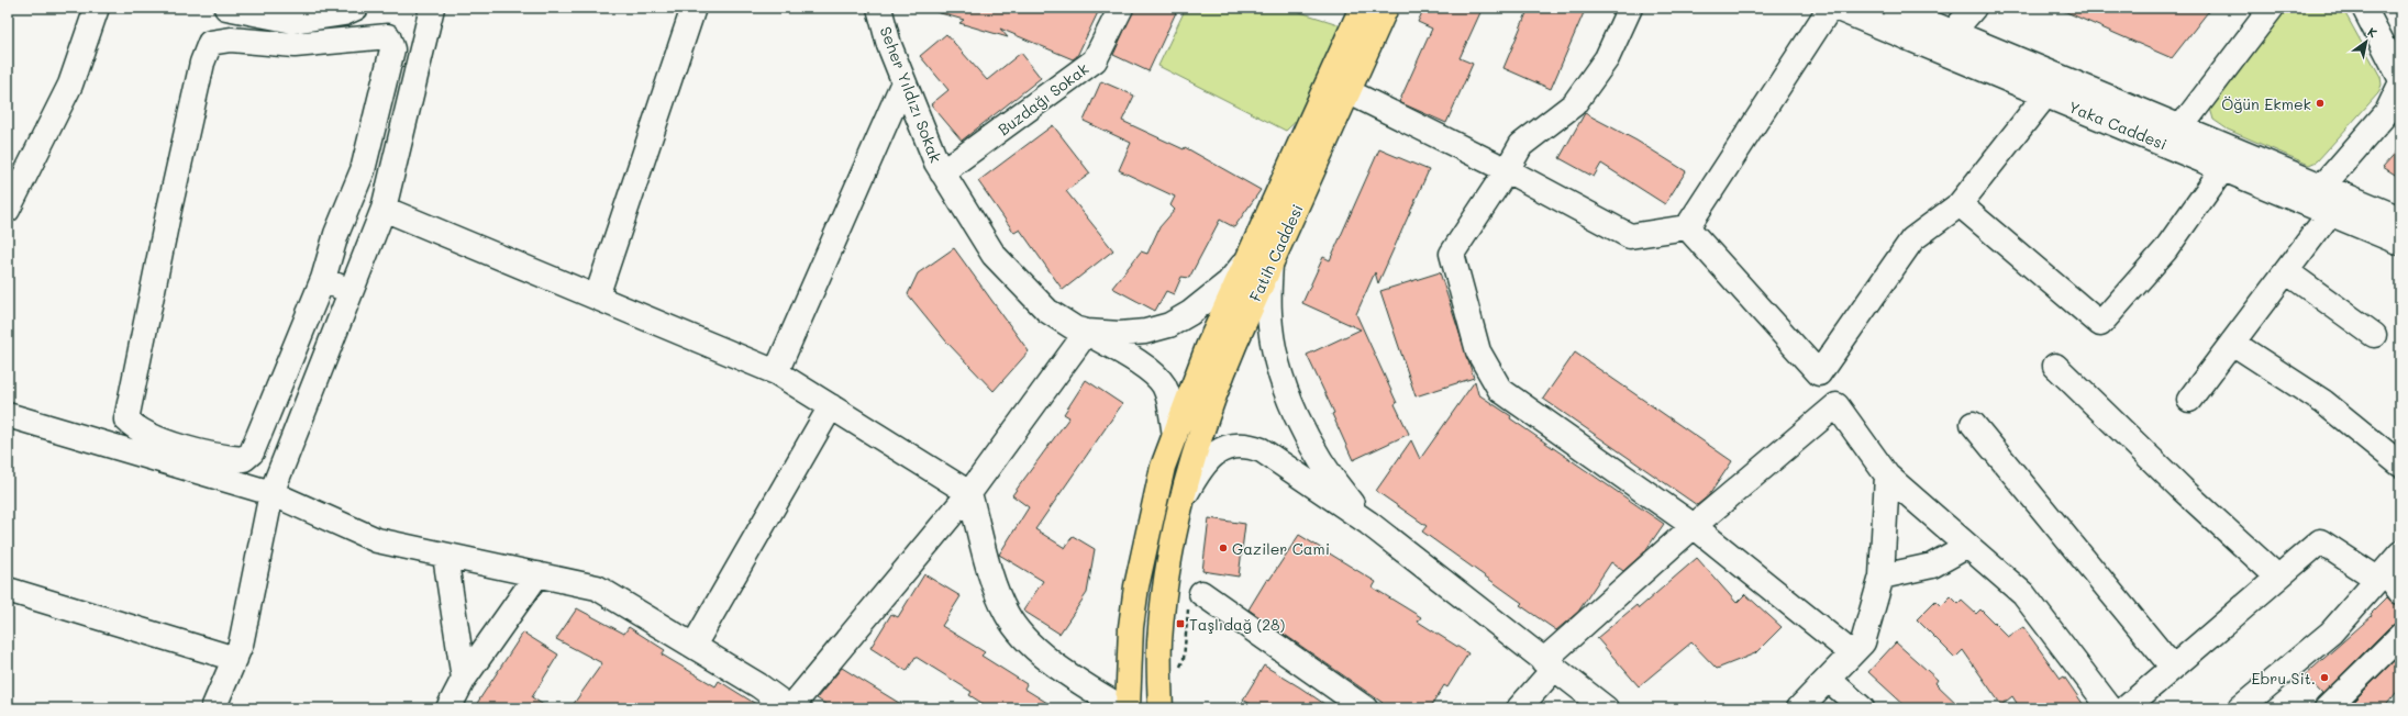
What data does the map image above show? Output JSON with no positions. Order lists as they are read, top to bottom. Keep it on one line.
{"streets":{"main road":["Fatih Caddesi"],"street":["Seher Yıldızı Sokak","Buzdağı Sokak","Yaka Caddesi"]},"crossings":[["Seher Yıldızı Sokak","Buzdağı Sokak"]],"places":{"other":["Öğün Ekmek","Gaziler Cami","Ebru Sit."],"transit":["Taşlıdağ (28)"]},"north":"top right"}
